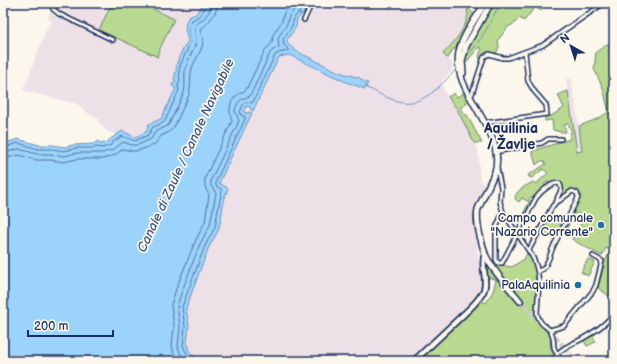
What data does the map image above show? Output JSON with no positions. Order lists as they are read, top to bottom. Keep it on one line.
{"districts":["Aquilinia / Žavlje"],"water":["Canale di Zaule / Canale Navigabile"],"places":["Campo comunale \"Nazario Corrente\"","PalaAquilinia"],"scale_bar":"200 m","north":"top left"}
